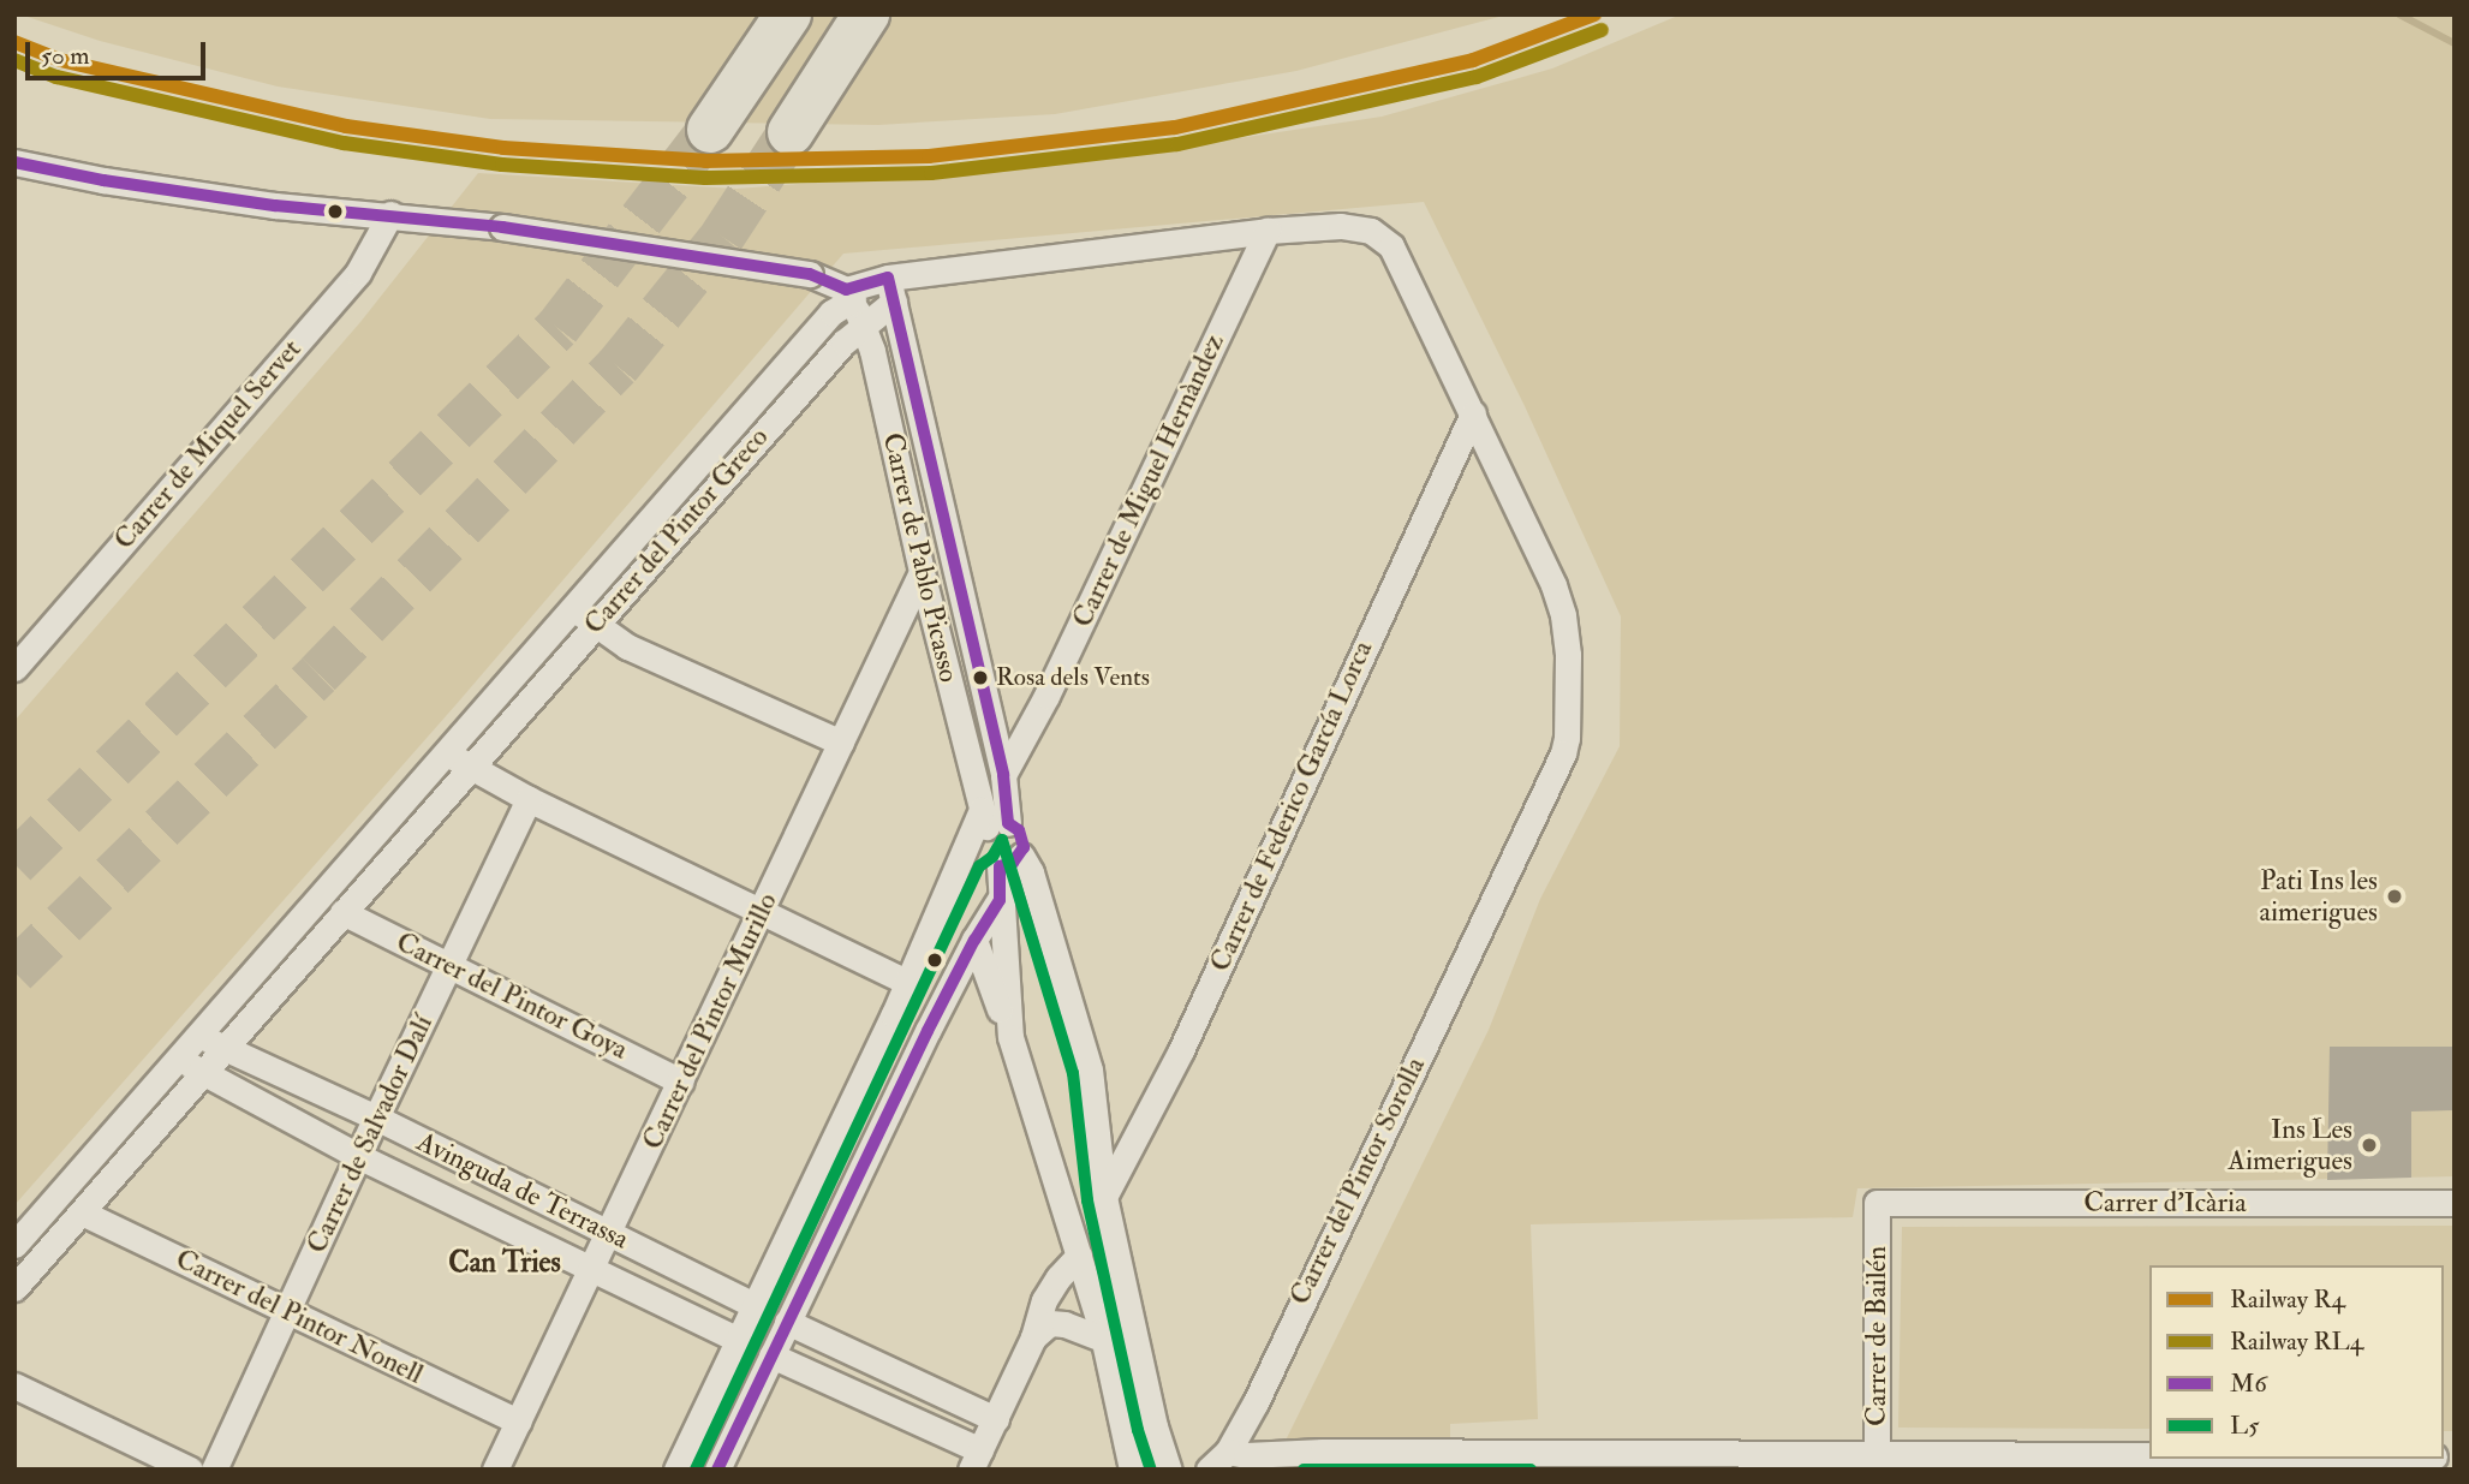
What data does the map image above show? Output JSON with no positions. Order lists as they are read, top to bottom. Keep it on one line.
{"streets":{"street":["Carrer de Miquel Servet","Carrer de Miguel Hernàndez","Carrer del Pintor Greco","Carrer de Pablo Picasso","Carrer de Federico García Lorca","Carrer del Pintor Goya","Carrer del Pintor Murillo","Carrer de Salvador Dalí","Carrer del Pintor Sorolla","Avinguda de Terrassa","Carrer d'Icària","Carrer del Pintor Nonell","Carrer de Bailén"]},"crossings":[["Carrer de Miguel Hernàndez","Carrer de Pablo Picasso"],["Carrer del Pintor Greco","Carrer de Pablo Picasso"],["Carrer del Pintor Greco","Carrer del Pintor Goya"],["Carrer del Pintor Greco","Avinguda de Terrassa"],["Carrer del Pintor Greco","Carrer del Pintor Nonell"],["Carrer de Pablo Picasso","Carrer del Pintor Murillo"],["Carrer de Federico García Lorca","Carrer del Pintor Sorolla"],["Carrer del Pintor Goya","Carrer del Pintor Murillo"],["Carrer del Pintor Goya","Carrer de Salvador Dalí"],["Carrer del Pintor Murillo","Avinguda de Terrassa"],["Carrer del Pintor Murillo","Carrer del Pintor Nonell"],["Carrer de Salvador Dalí","Avinguda de Terrassa"],["Carrer de Salvador Dalí","Carrer del Pintor Nonell"],["Carrer d'Icària","Carrer de Bailén"]],"districts":["Can Tries"],"places":["Rosa dels Vents","Pati Ins les aimerigues","Ins Les Aimerigues"],"lines":["rail line R4","rail line RL4","transit line M6","transit line L5"],"legend":["Railway R4","Railway RL4","M6","L5"],"scale_bar":"50 m"}
